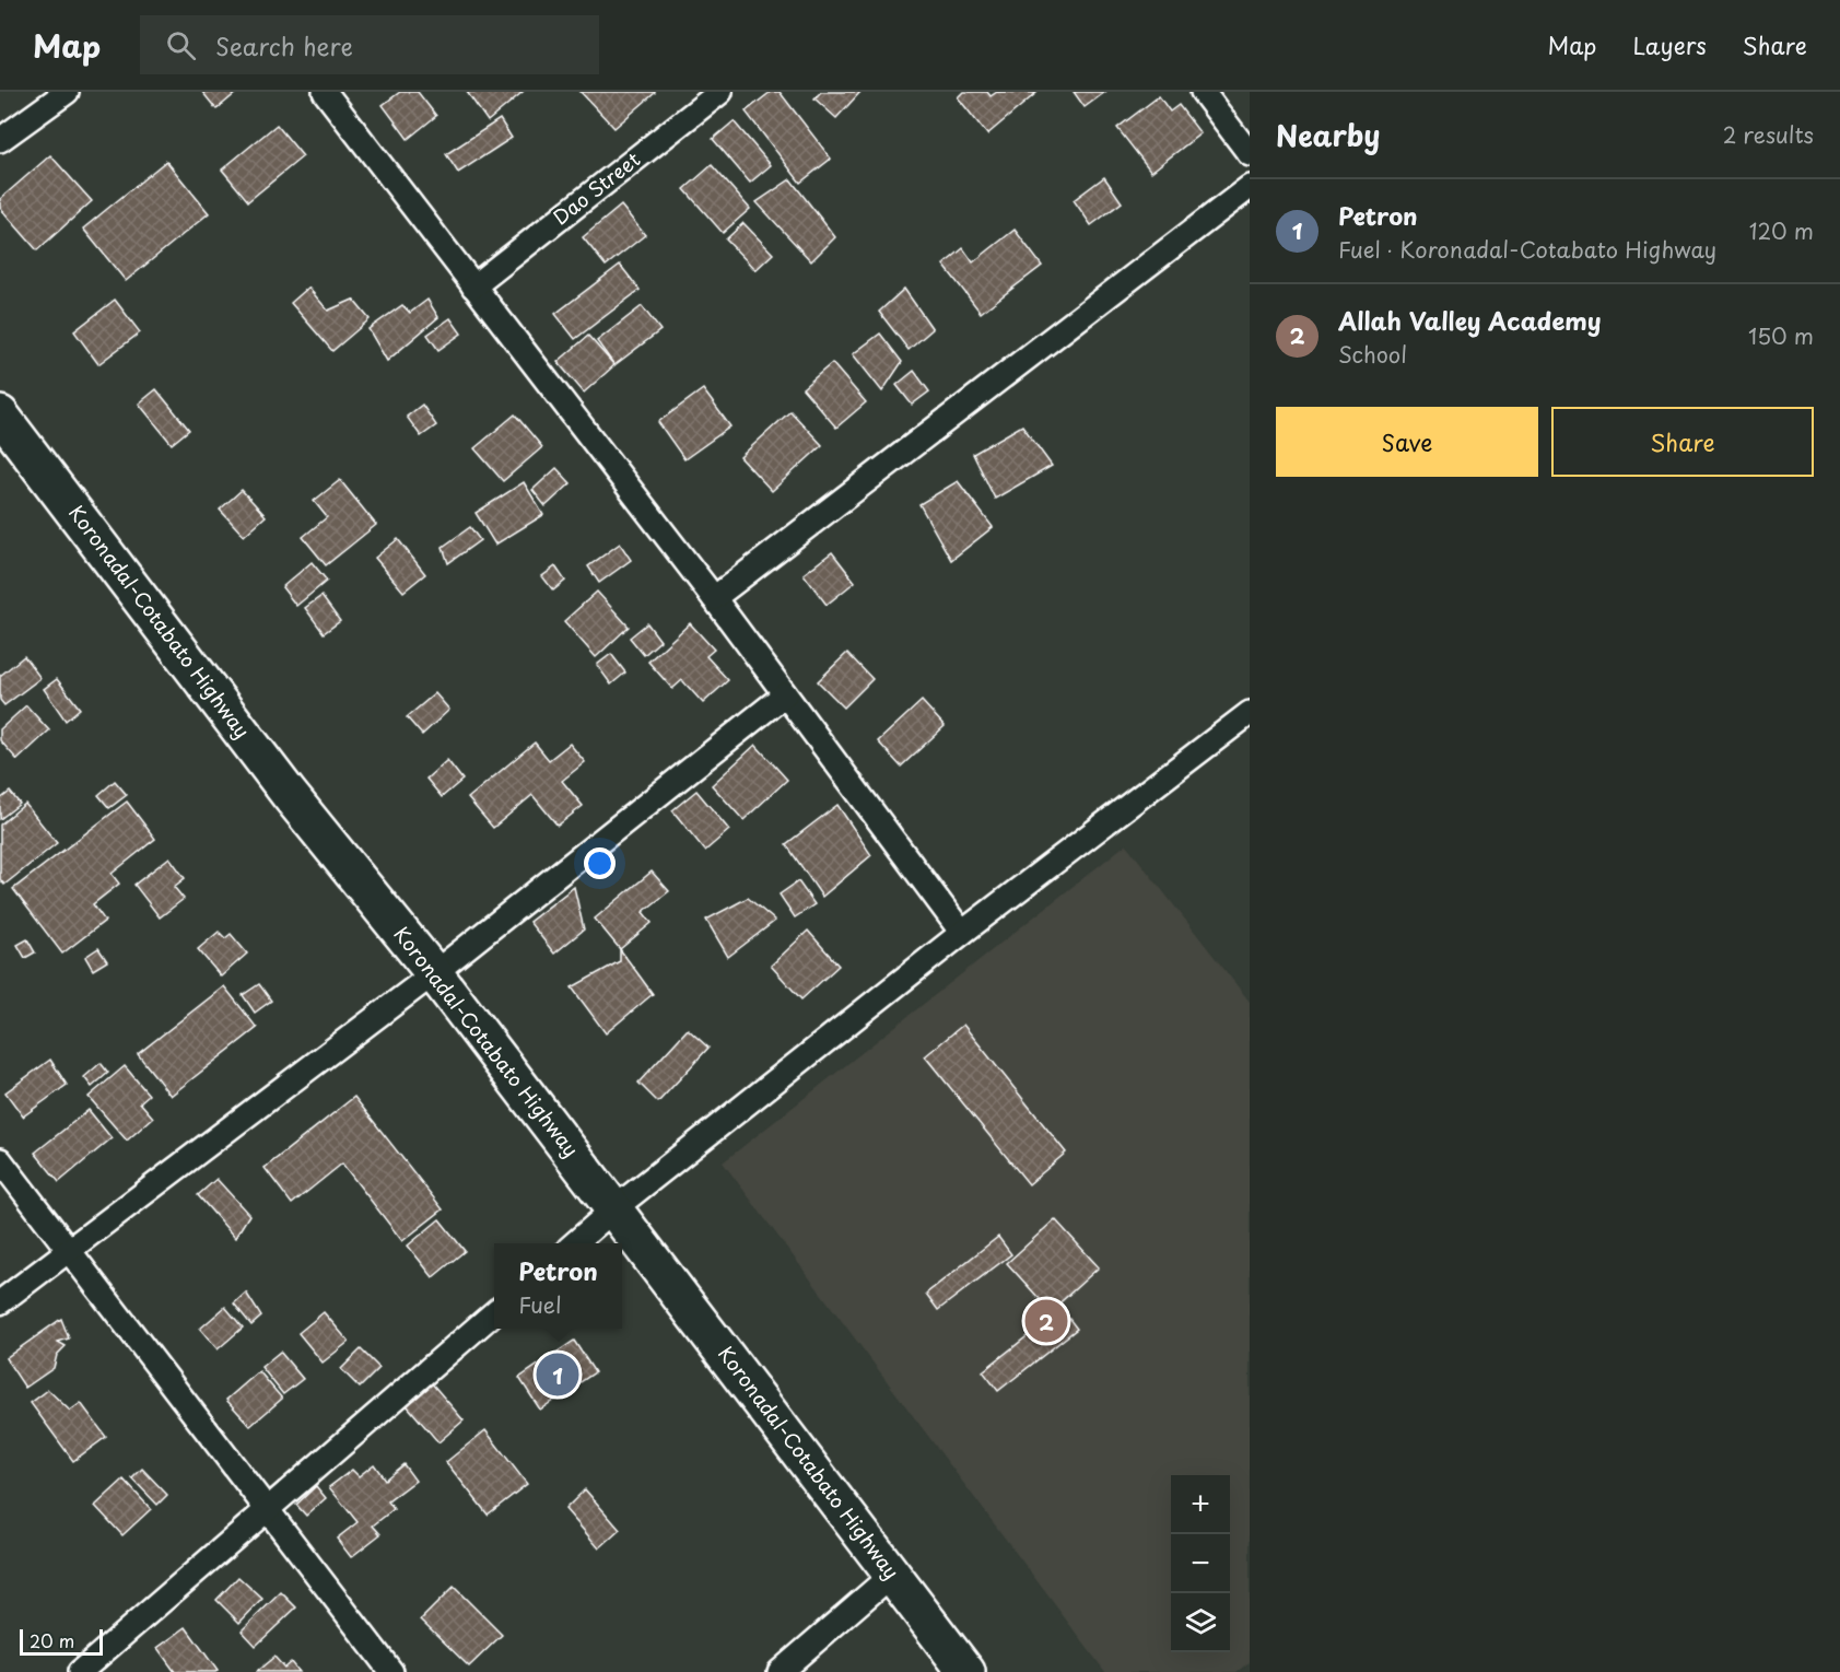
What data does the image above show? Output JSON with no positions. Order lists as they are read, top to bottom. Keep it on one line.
{"streets":{"highway":["Koronadal-Cotabato Highway"],"street":["Dao Street"]},"scale_bar":"20 m","page":{"header":"Map","search":"Search here","nav":["Map","Layers","Share"],"heading":["Nearby","2 results"],"list":[{"mark":"1","name":"Petron","note":"Fuel · Koronadal-Cotabato Highway","value":"120 m"},{"mark":"2","name":"Allah Valley Academy","note":"School","value":"150 m"}],"buttons":["Save","Share"],"popup":["Petron","Fuel"],"pins":["2","1"],"map_buttons":["+","−"],"scale":"20 m"}}
